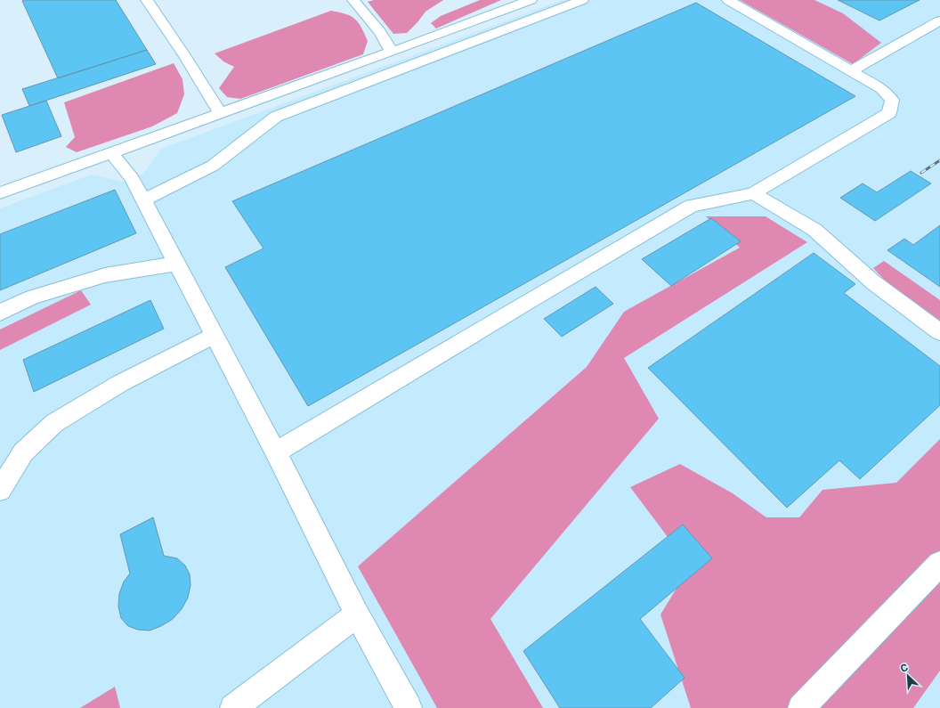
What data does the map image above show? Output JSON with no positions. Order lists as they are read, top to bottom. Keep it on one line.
{"north":"top left"}
